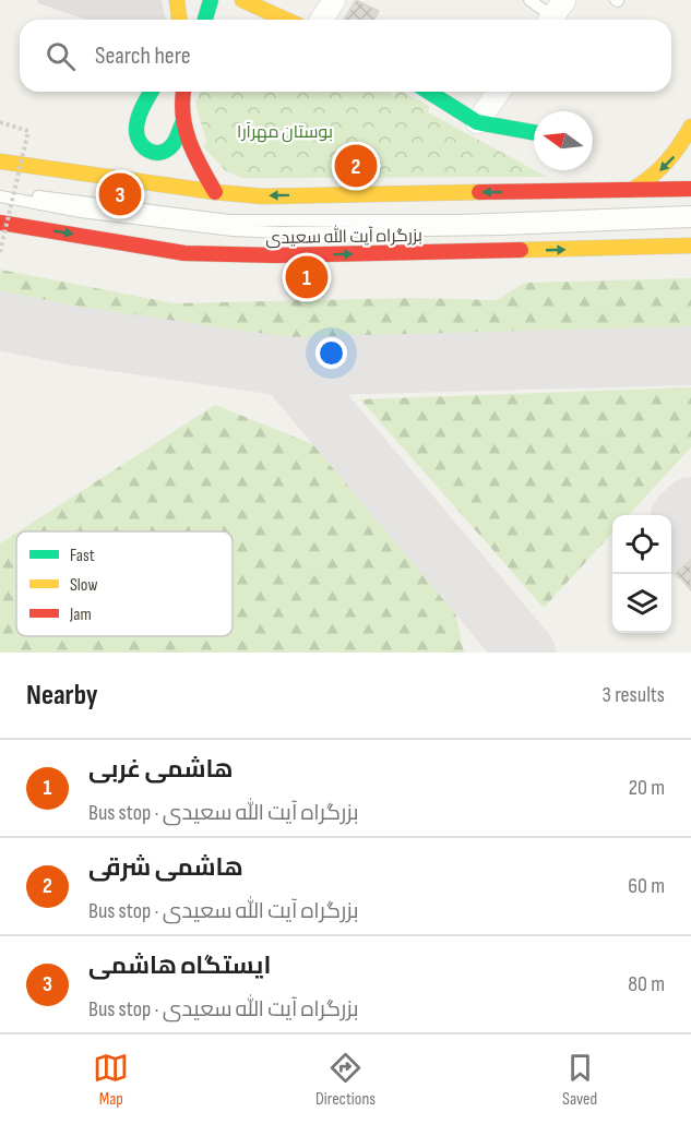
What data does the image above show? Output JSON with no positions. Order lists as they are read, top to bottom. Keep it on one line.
{"streets":{"main road":["بزرگراه آیت الله سعیدی"]},"parks":["بوستان مهرآرا"],"legend":["Fast","Slow","Jam"],"north":"left","page":{"search":"Search here","pins":["2","3","1"],"heading":["Nearby","3 results"],"list":[{"mark":"1","name":"هاشمی غربی","note":"Bus stop · بزرگراه آیت الله سعیدی","value":"20 m"},{"mark":"2","name":"هاشمی شرقی","note":"Bus stop · بزرگراه آیت الله سعیدی","value":"60 m"},{"mark":"3","name":"ایستگاه هاشمی","note":"Bus stop · بزرگراه آیت الله سعیدی","value":"80 m"}],"nav":["Map","Directions","Saved"]}}
